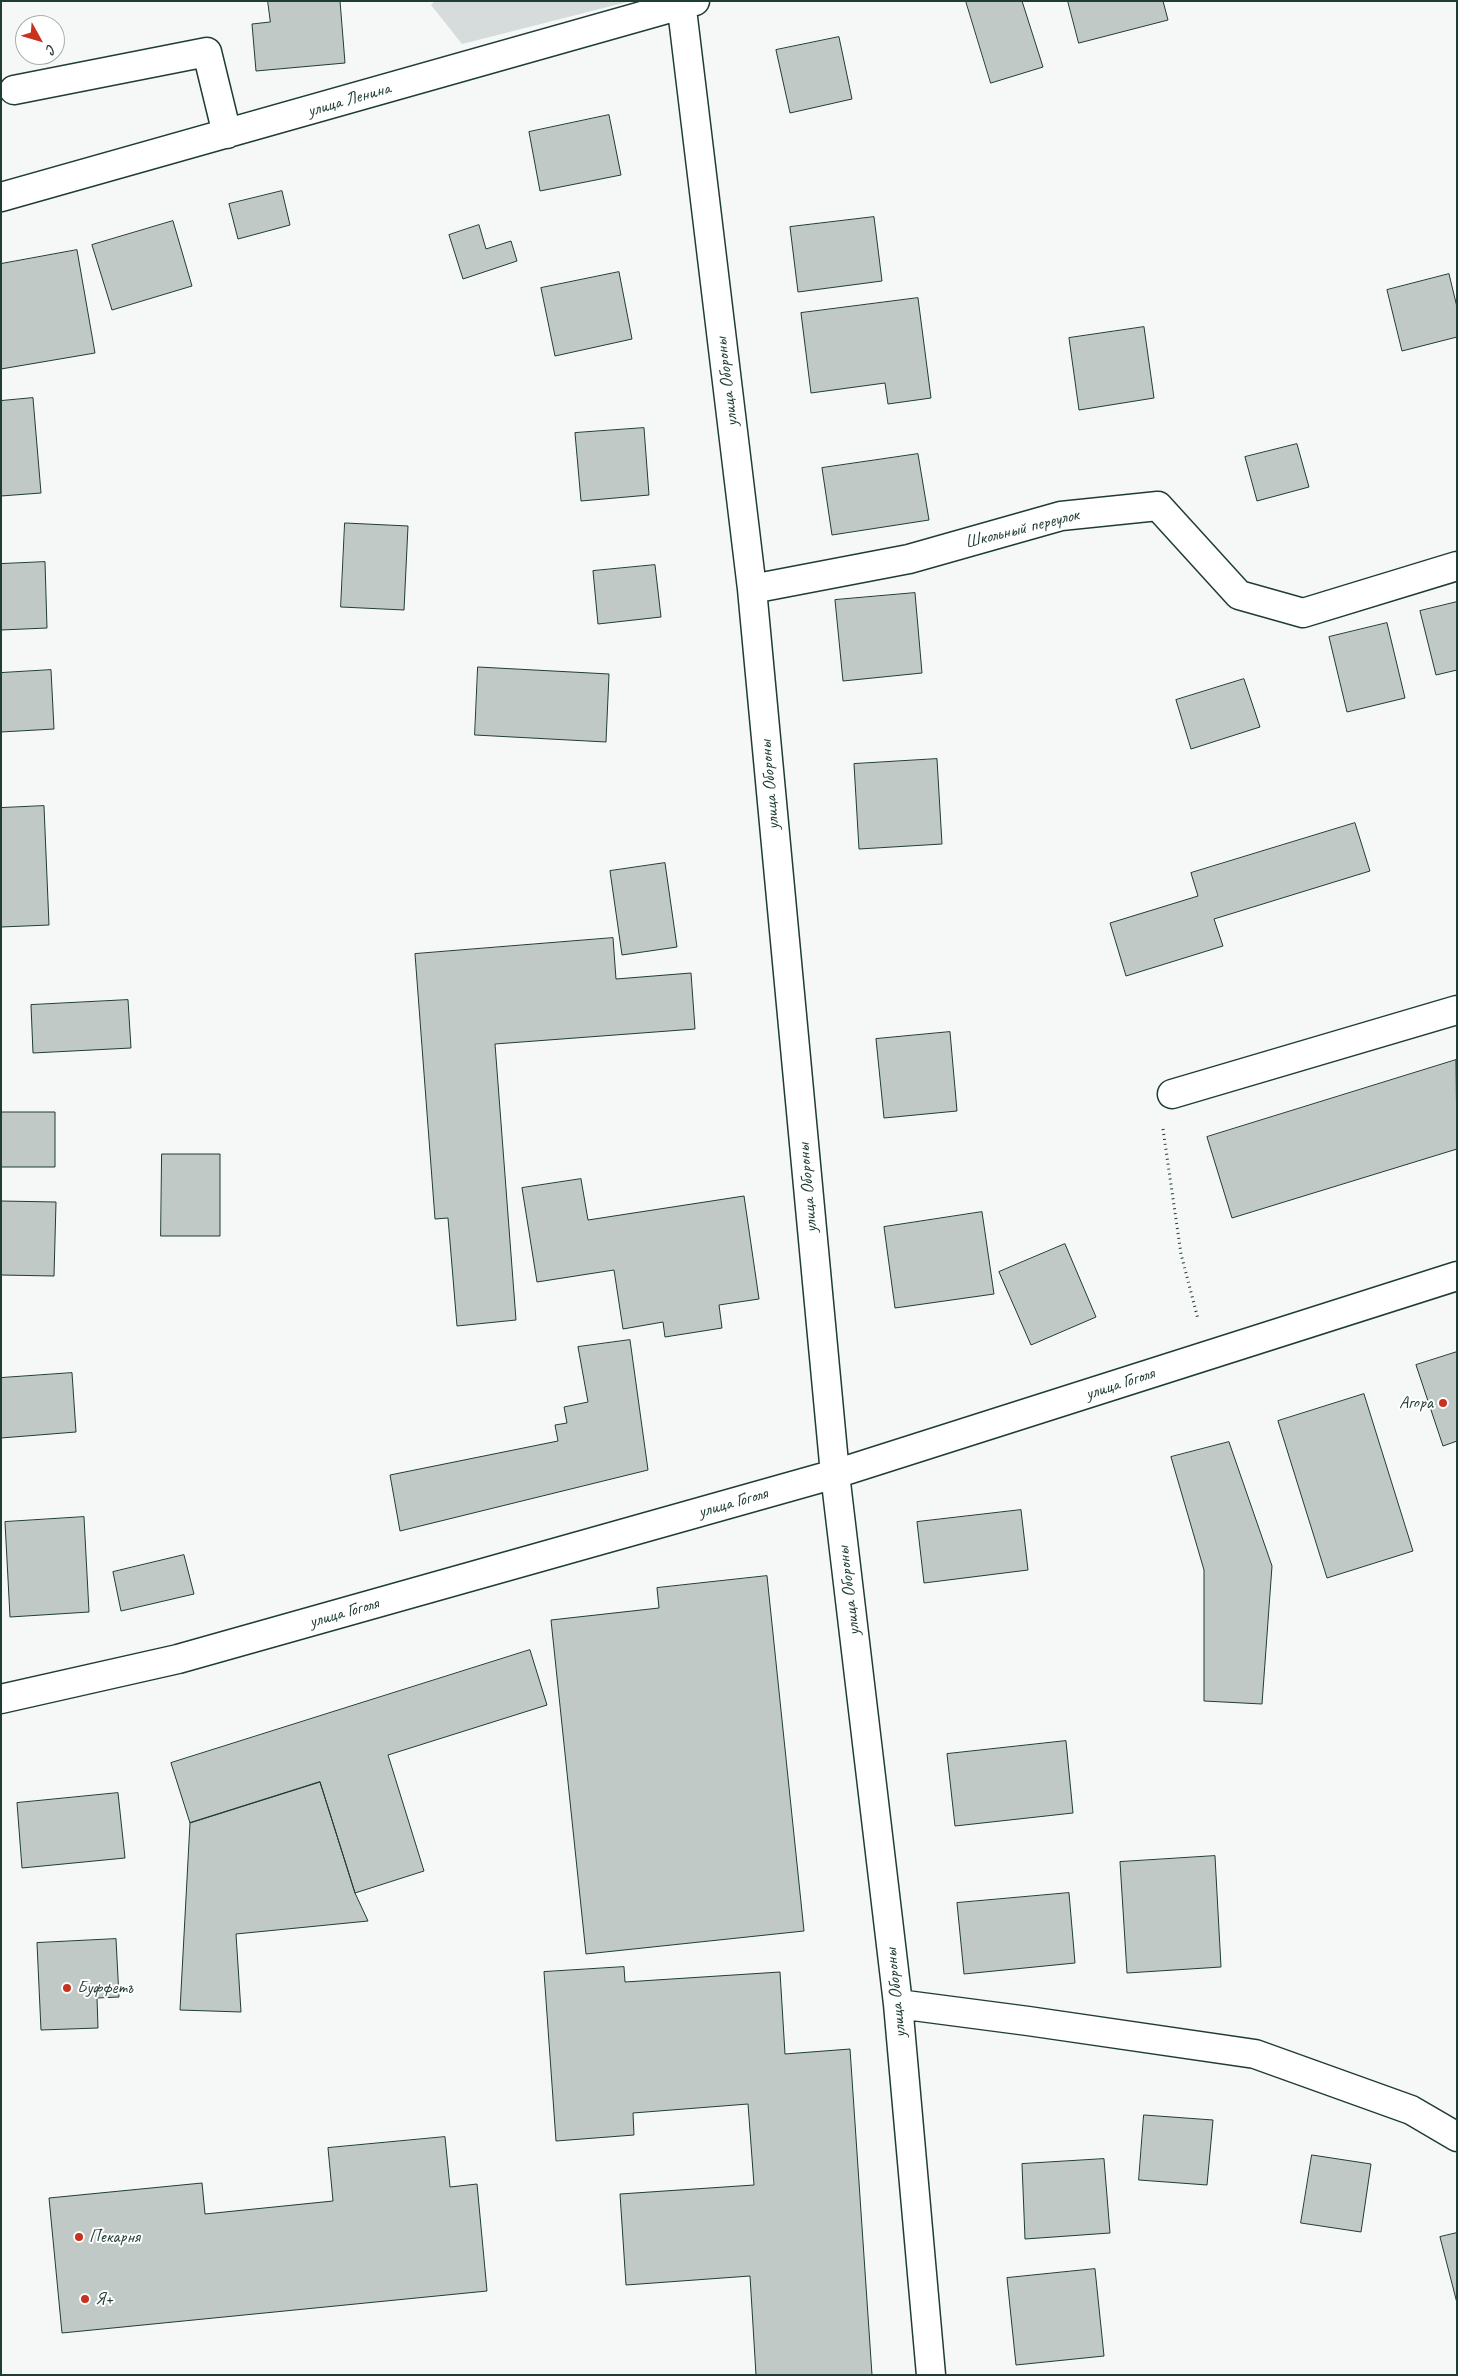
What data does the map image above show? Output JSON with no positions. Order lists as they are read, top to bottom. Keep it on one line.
{"streets":{"street":["улица Ленина","улица Обороны","Школьный переулок","улица Гоголя"]},"crossings":[["улица Ленина","улица Обороны"],["улица Обороны","Школьный переулок"],["улица Обороны","улица Гоголя"]],"places":["Агора","Буффетъ","Пекарня","Я+"],"north":"bottom right"}
